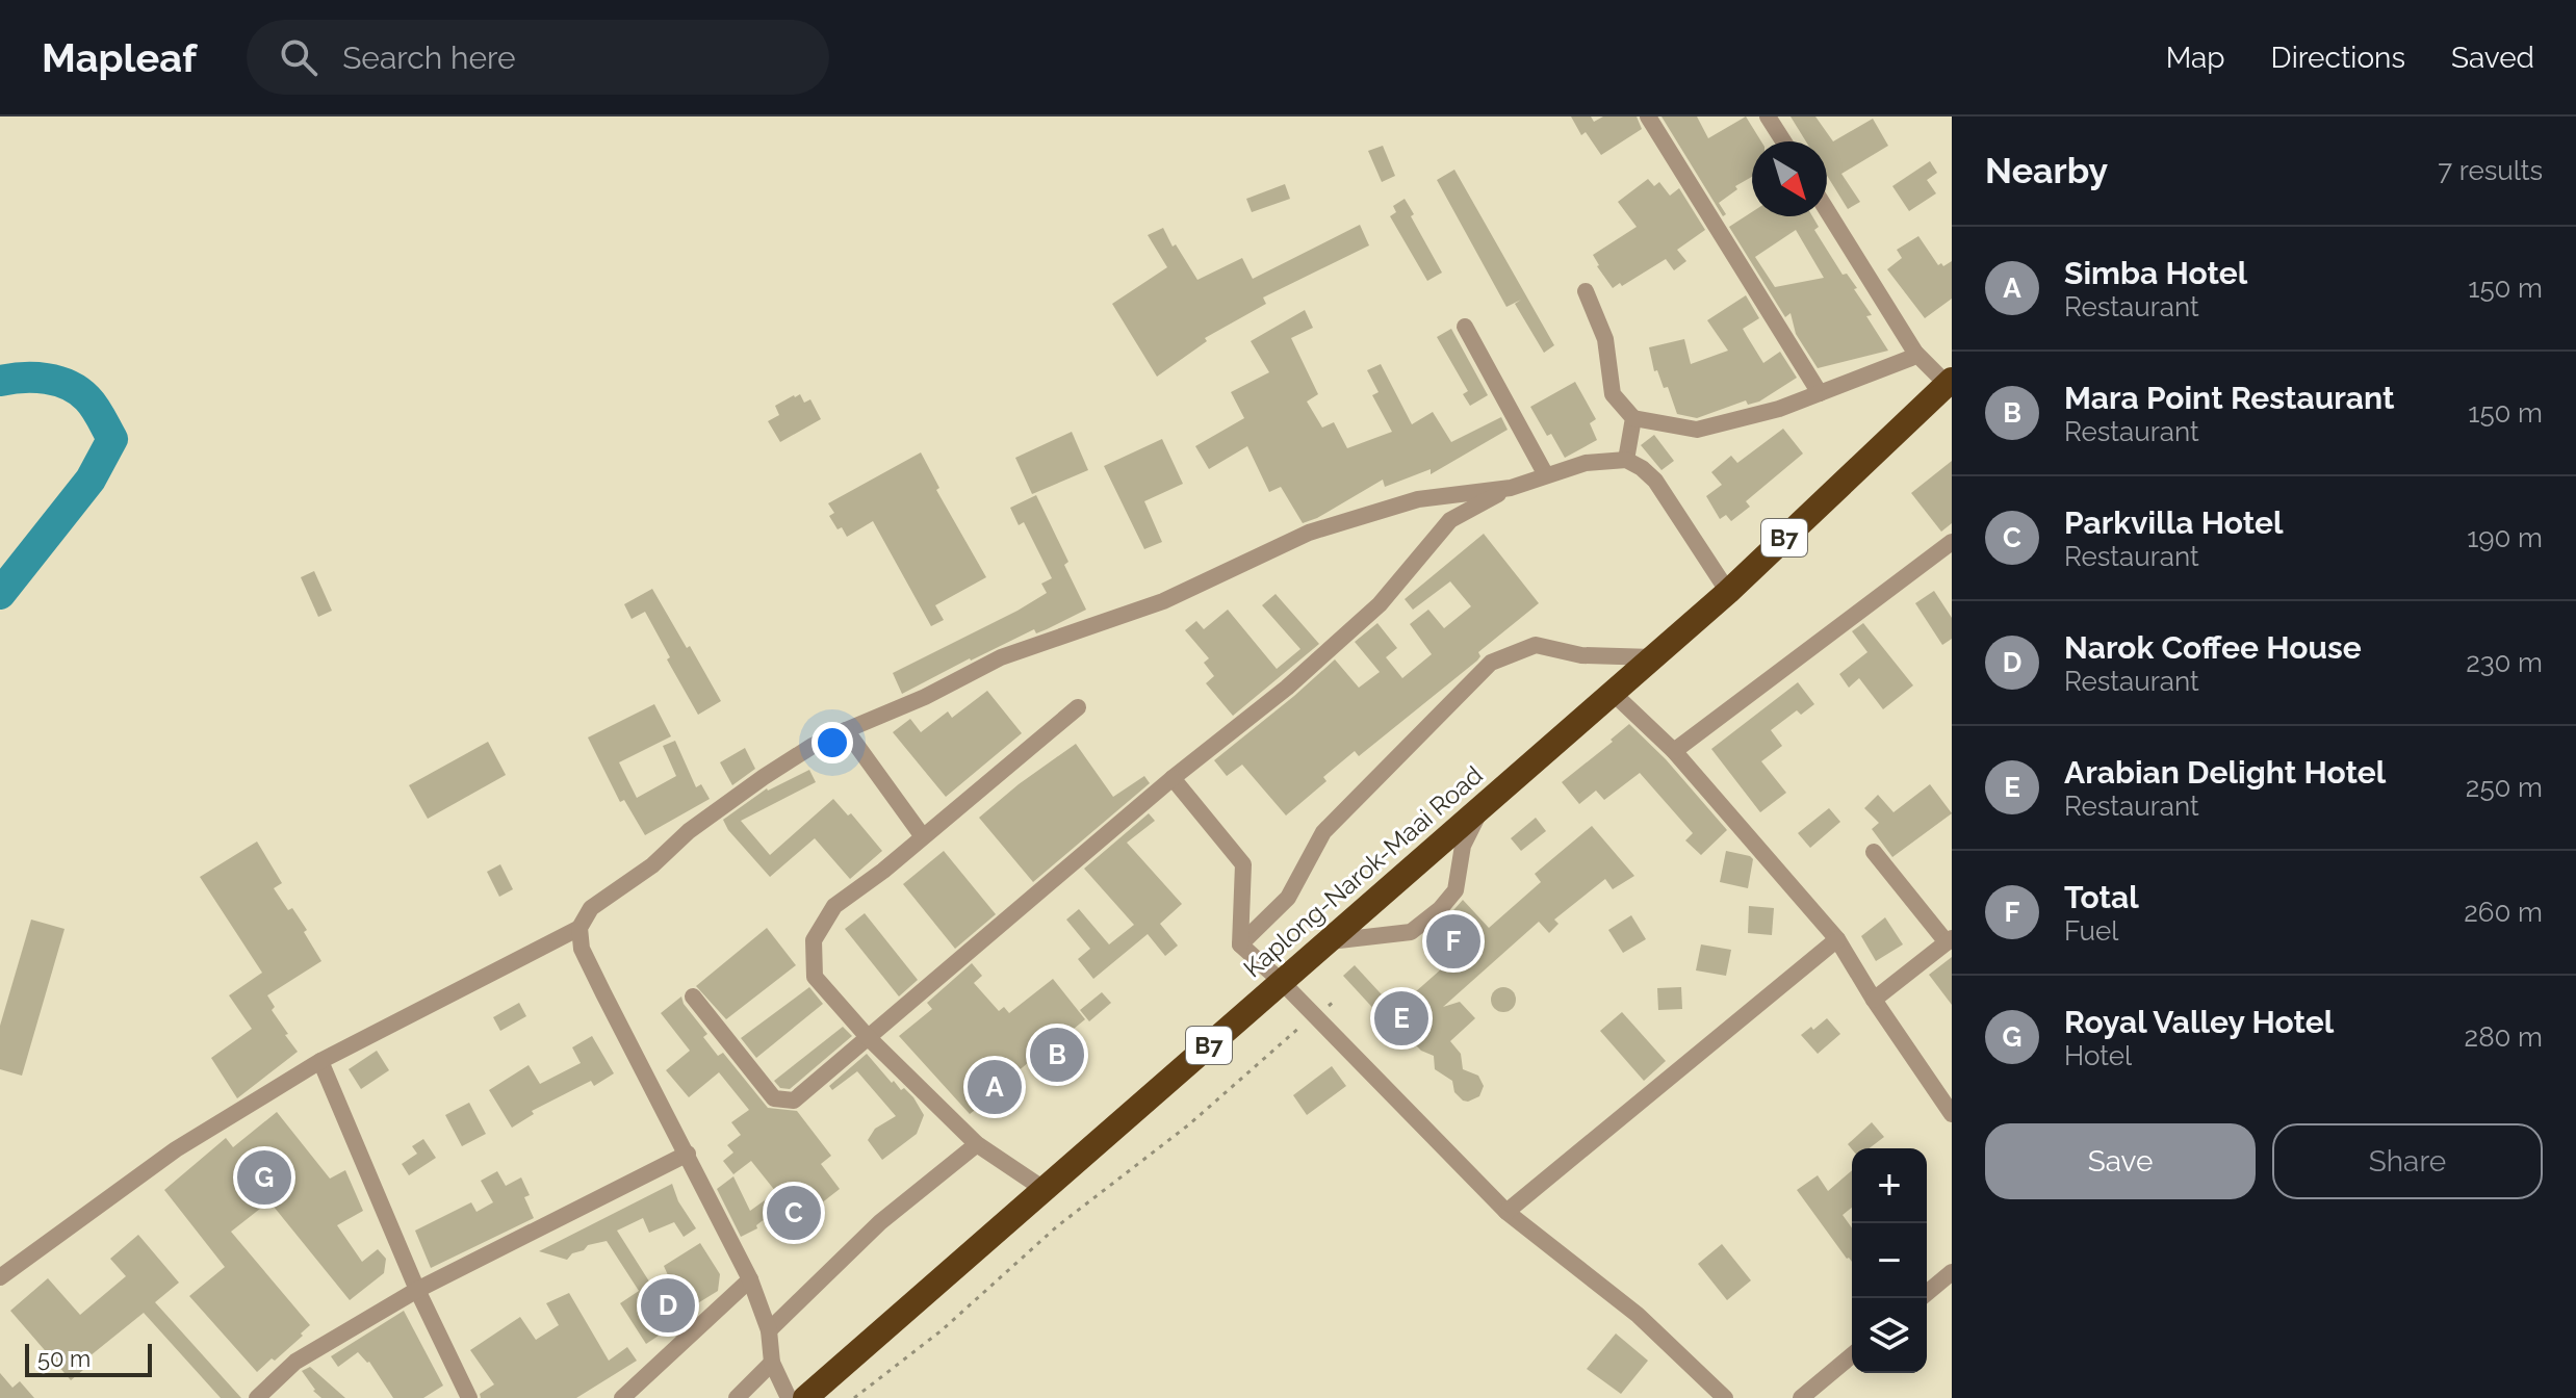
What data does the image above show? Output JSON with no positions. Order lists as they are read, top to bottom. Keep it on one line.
{"streets":{"highway":["B7","Kaplong-Narok-Maai Road"]},"scale_bar":"50 m","north":"bottom right","page":{"header":"Mapleaf","search":"Search here","nav":["Map","Directions","Saved"],"heading":["Nearby","7 results"],"list":[{"mark":"A","name":"Simba Hotel","note":"Restaurant","value":"150 m"},{"mark":"B","name":"Mara Point Restaurant","note":"Restaurant","value":"150 m"},{"mark":"C","name":"Parkvilla Hotel","note":"Restaurant","value":"190 m"},{"mark":"D","name":"Narok Coffee House","note":"Restaurant","value":"230 m"},{"mark":"E","name":"Arabian Delight Hotel","note":"Restaurant","value":"250 m"},{"mark":"F","name":"Total","note":"Fuel","value":"260 m"},{"mark":"G","name":"Royal Valley Hotel","note":"Hotel","value":"280 m"}],"pins":["F","E","B","A","G","C","D"],"buttons":["Save","Share"],"map_buttons":["+","−"],"scale":"50 m"}}
